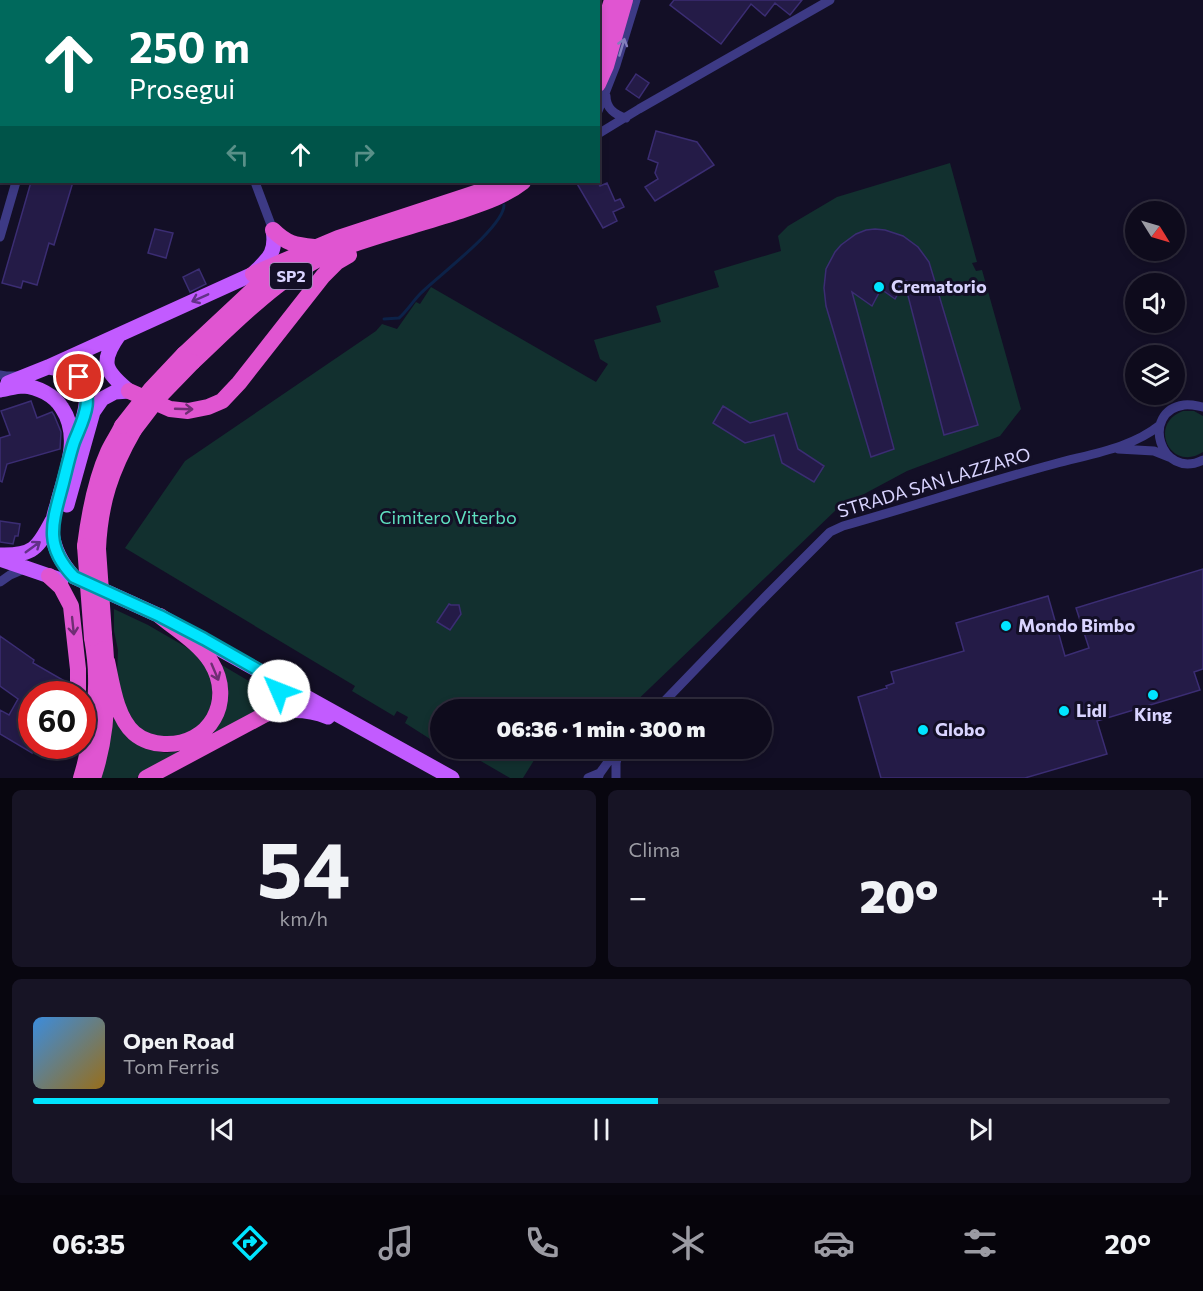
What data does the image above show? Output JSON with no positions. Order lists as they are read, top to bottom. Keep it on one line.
{"streets":{"highway":["SP2"],"street":["STRADA SAN LAZZARO"]},"parks":["Cimitero Viterbo"],"places":["Crematorio","Mondo Bimbo","King","Lidl","Globo"],"north":"bottom right","page":{"turn":["250 m","Prosegui"],"limit":"60","trip":"06:36 · 1 min · 300 m","tile":[["54","km/h"],"Clima"],"heat":["−","20°","+"],"song":["Open Road","Tom Ferris"],"tabs":["06:35","20°"]}}
